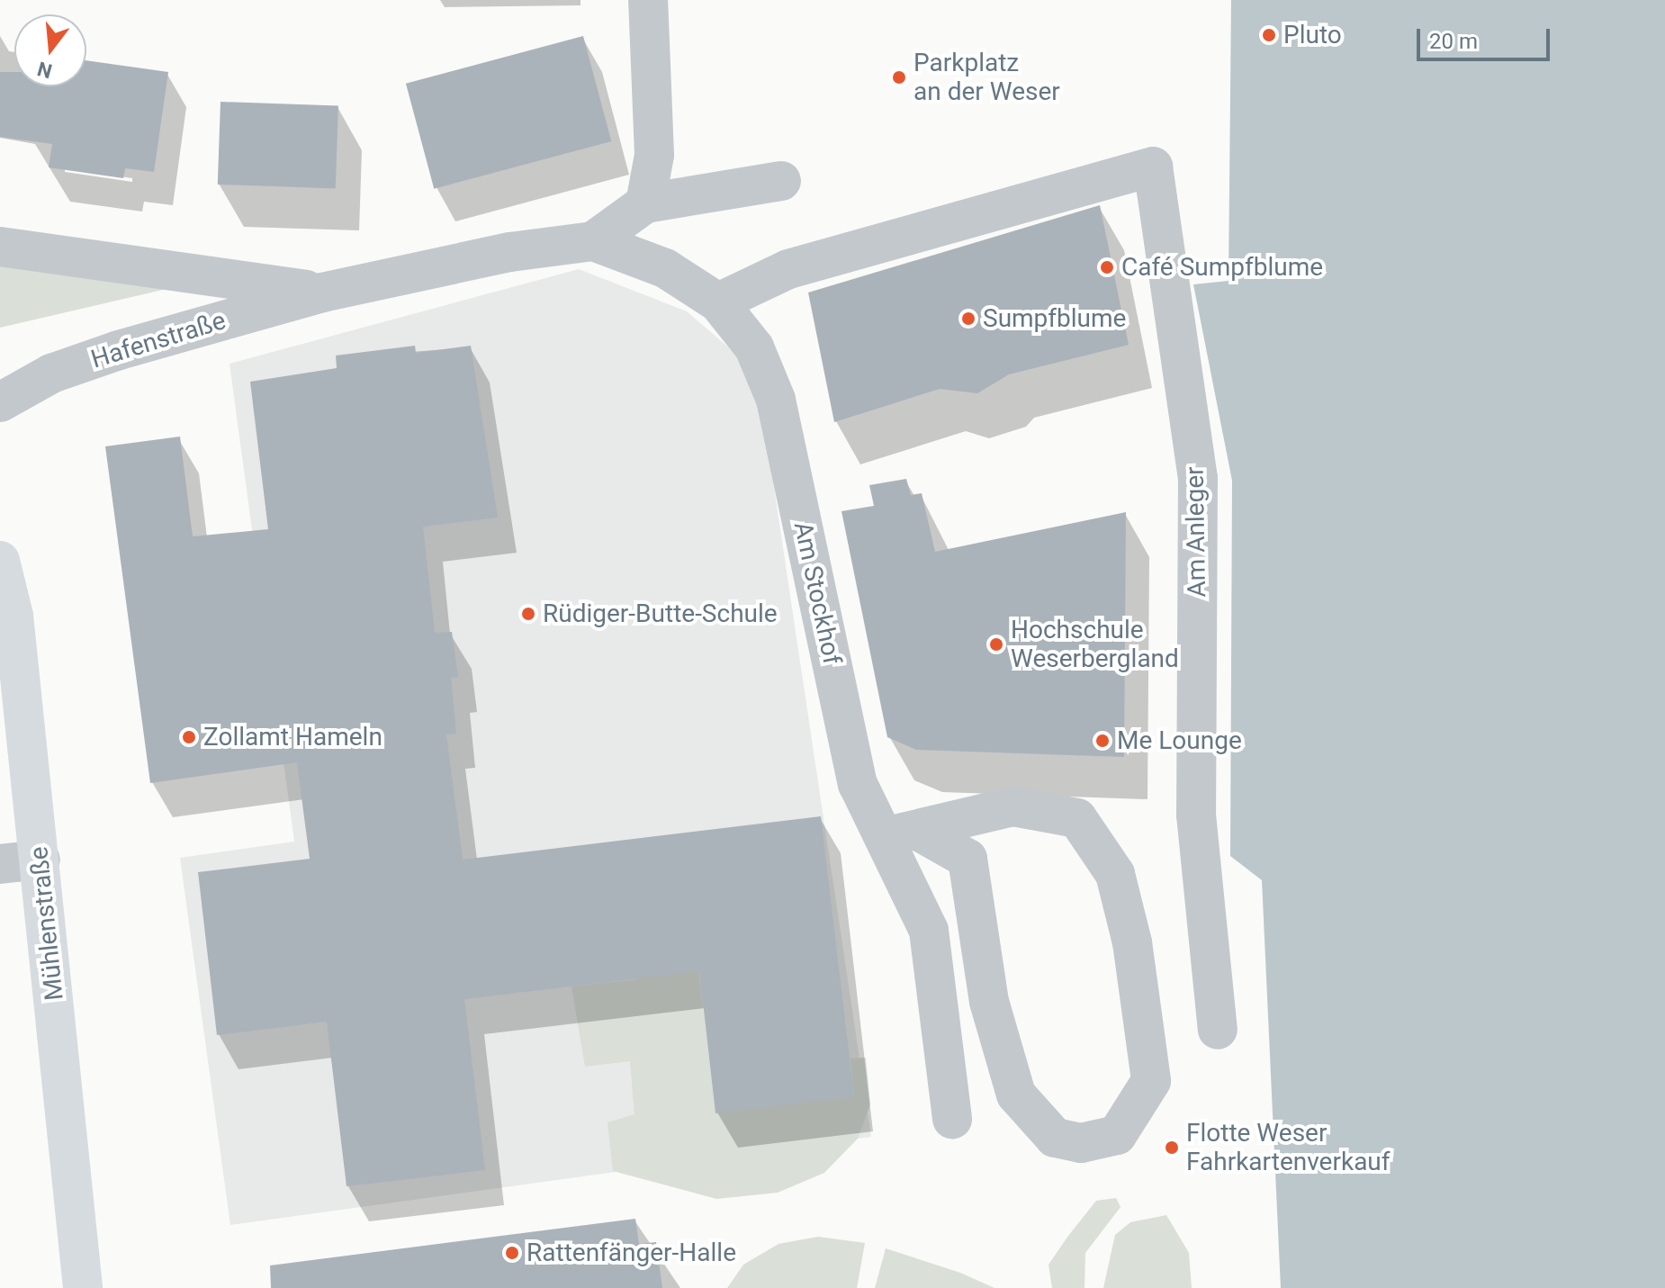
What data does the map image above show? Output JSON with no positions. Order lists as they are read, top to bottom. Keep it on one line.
{"streets":{"main road":["Mühlenstraße"],"street":["Hafenstraße","Am Anleger","Am Stockhof"]},"crossings":[["Hafenstraße","Am Stockhof"],["Am Anleger","Am Stockhof"]],"places":["Pluto","Parkplatz an der Weser","Café Sumpfblume","Sumpfblume","Rüdiger-Butte-Schule","Hochschule Weserbergland","Zollamt Hameln","Me Lounge","Flotte Weser Fahrkartenverkauf","Rattenfänger-Halle"],"scale_bar":"20 m","north":"bottom"}
